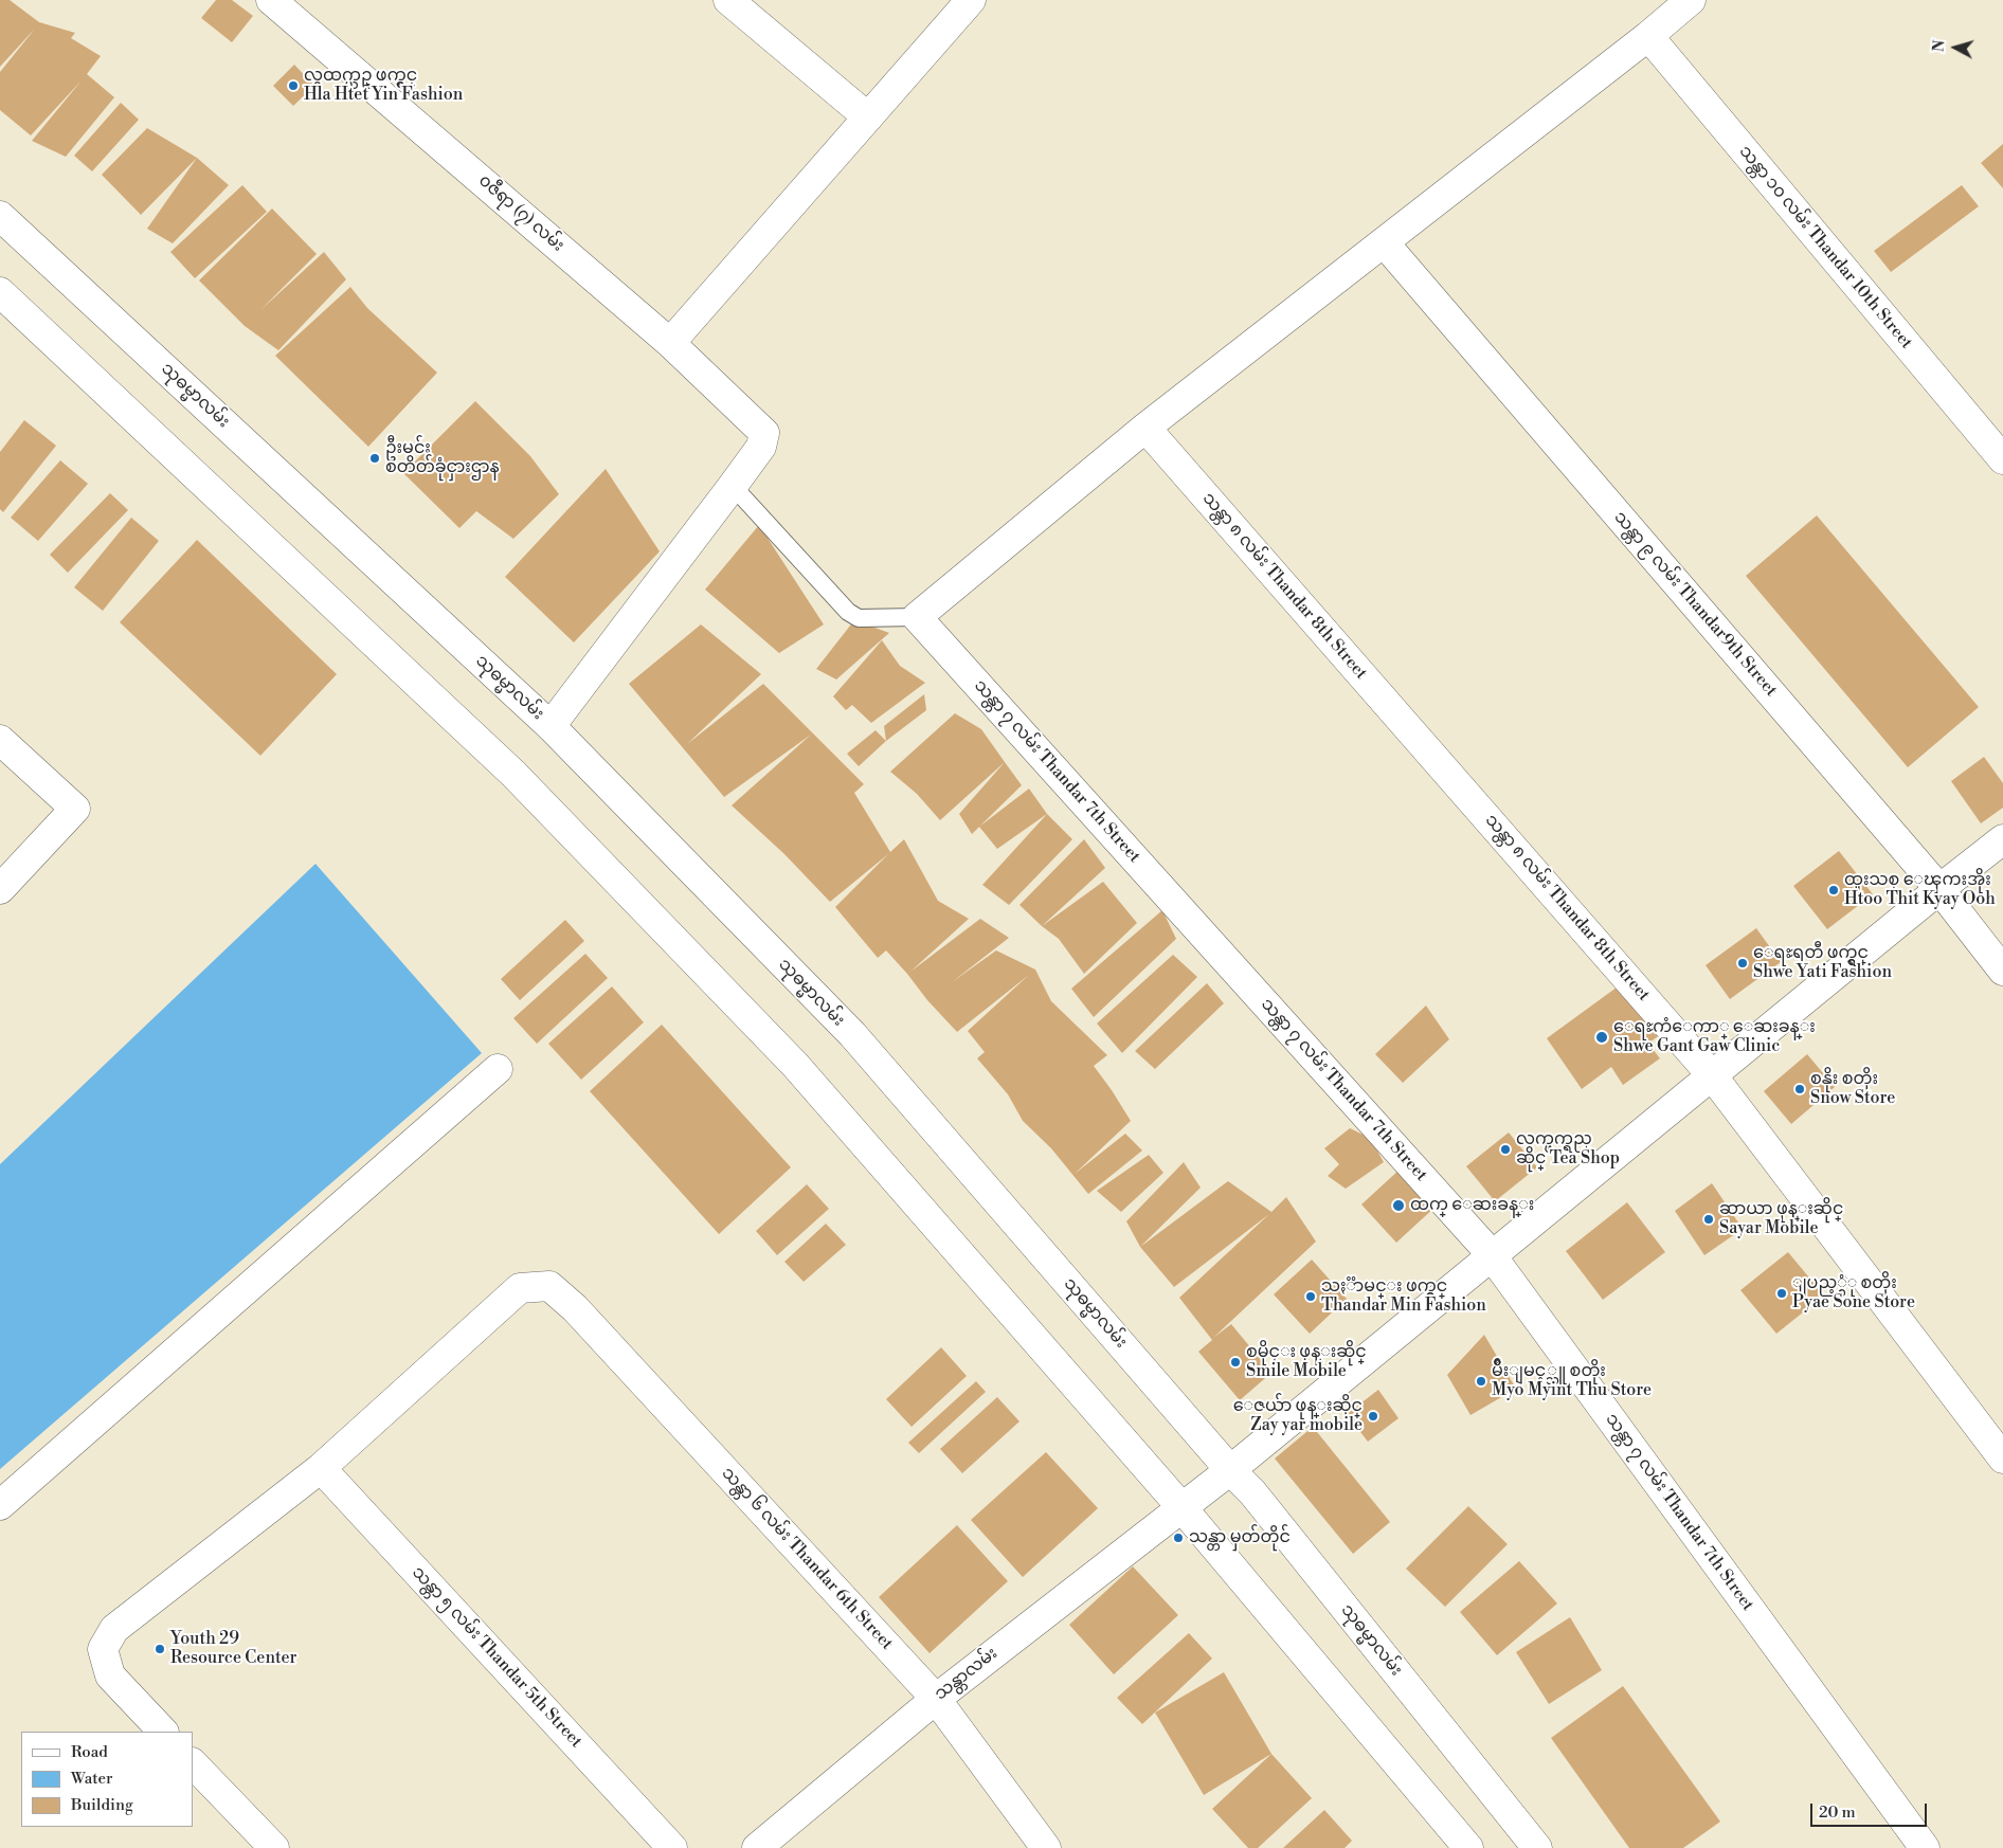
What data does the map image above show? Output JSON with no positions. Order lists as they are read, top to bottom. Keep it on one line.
{"streets":{"street":["၀ဇီရာ (၇) လမ်း","သန္တာ ၁၀ လမ်း Thandar 10th Street","သုဓမ္မာလမ်း","သန္တာ ၈ လမ်း Thandar 8th Street","သန္တာ ၉ လမ်း Thandar9th Street","သန္တာ ၇ လမ်း Thandar 7th Street","သန္တာ ၆ လမ်း Thandar 6th Street","သန္တာ ၅ လမ်း Thandar 5th Street","သန္တာလမ်း"]},"crossings":[["သုဓမ္မာလမ်း","သန္တာလမ်း"],["သန္တာ ၈ လမ်း Thandar 8th Street","သန္တာလမ်း"],["သန္တာ ၉ လမ်း Thandar9th Street","သန္တာလမ်း"],["သန္တာ ၇ လမ်း Thandar 7th Street","သန္တာလမ်း"],["သန္တာ ၆ လမ်း Thandar 6th Street","သန္တာ ၅ လမ်း Thandar 5th Street"],["သန္တာ ၆ လမ်း Thandar 6th Street","သန္တာလမ်း"]],"places":["လွထက္ယဥ္ ဖက္ရွင္ Hla Htet Yin Fashion","ဦးမင်း စတိတ်ခုံငှားဌာန","ထူးသစ္ ေၾကးအိုး Htoo Thit Kyay Ooh","ေရႊရတီ ဖက္ရွင္ Shwe Yati Fashion","ေရႊကံေကာ္ ေဆးခန္း Shwe Gant Gaw Clinic","စနိုး စတိုး Snow Store","လက္ဖက္ရည္ ဆိုင္ Tea Shop","ထက္ ေဆးခန္း","ဆာယာ ဖုန္းဆိုင္ Sayar Mobile","ျပည့္စံု စတိုး Pyae Sone Store","သႏၱာမင္း ဖက္ရွင္ Thandar Min Fashion","စမိုင္း ဖုန္းဆိုင္ Smile Mobile","မ်ိဳးျမင့္သူ စတိုး Myo Myint Thu Store","ေဇယ်ာ ဖုန္းဆိုင္ Zay yar mobile","သန္တာ မှတ်တိုင်","Youth 29 Resource Center"],"legend":["Road","Water","Building"],"scale_bar":"20 m","north":"left"}
